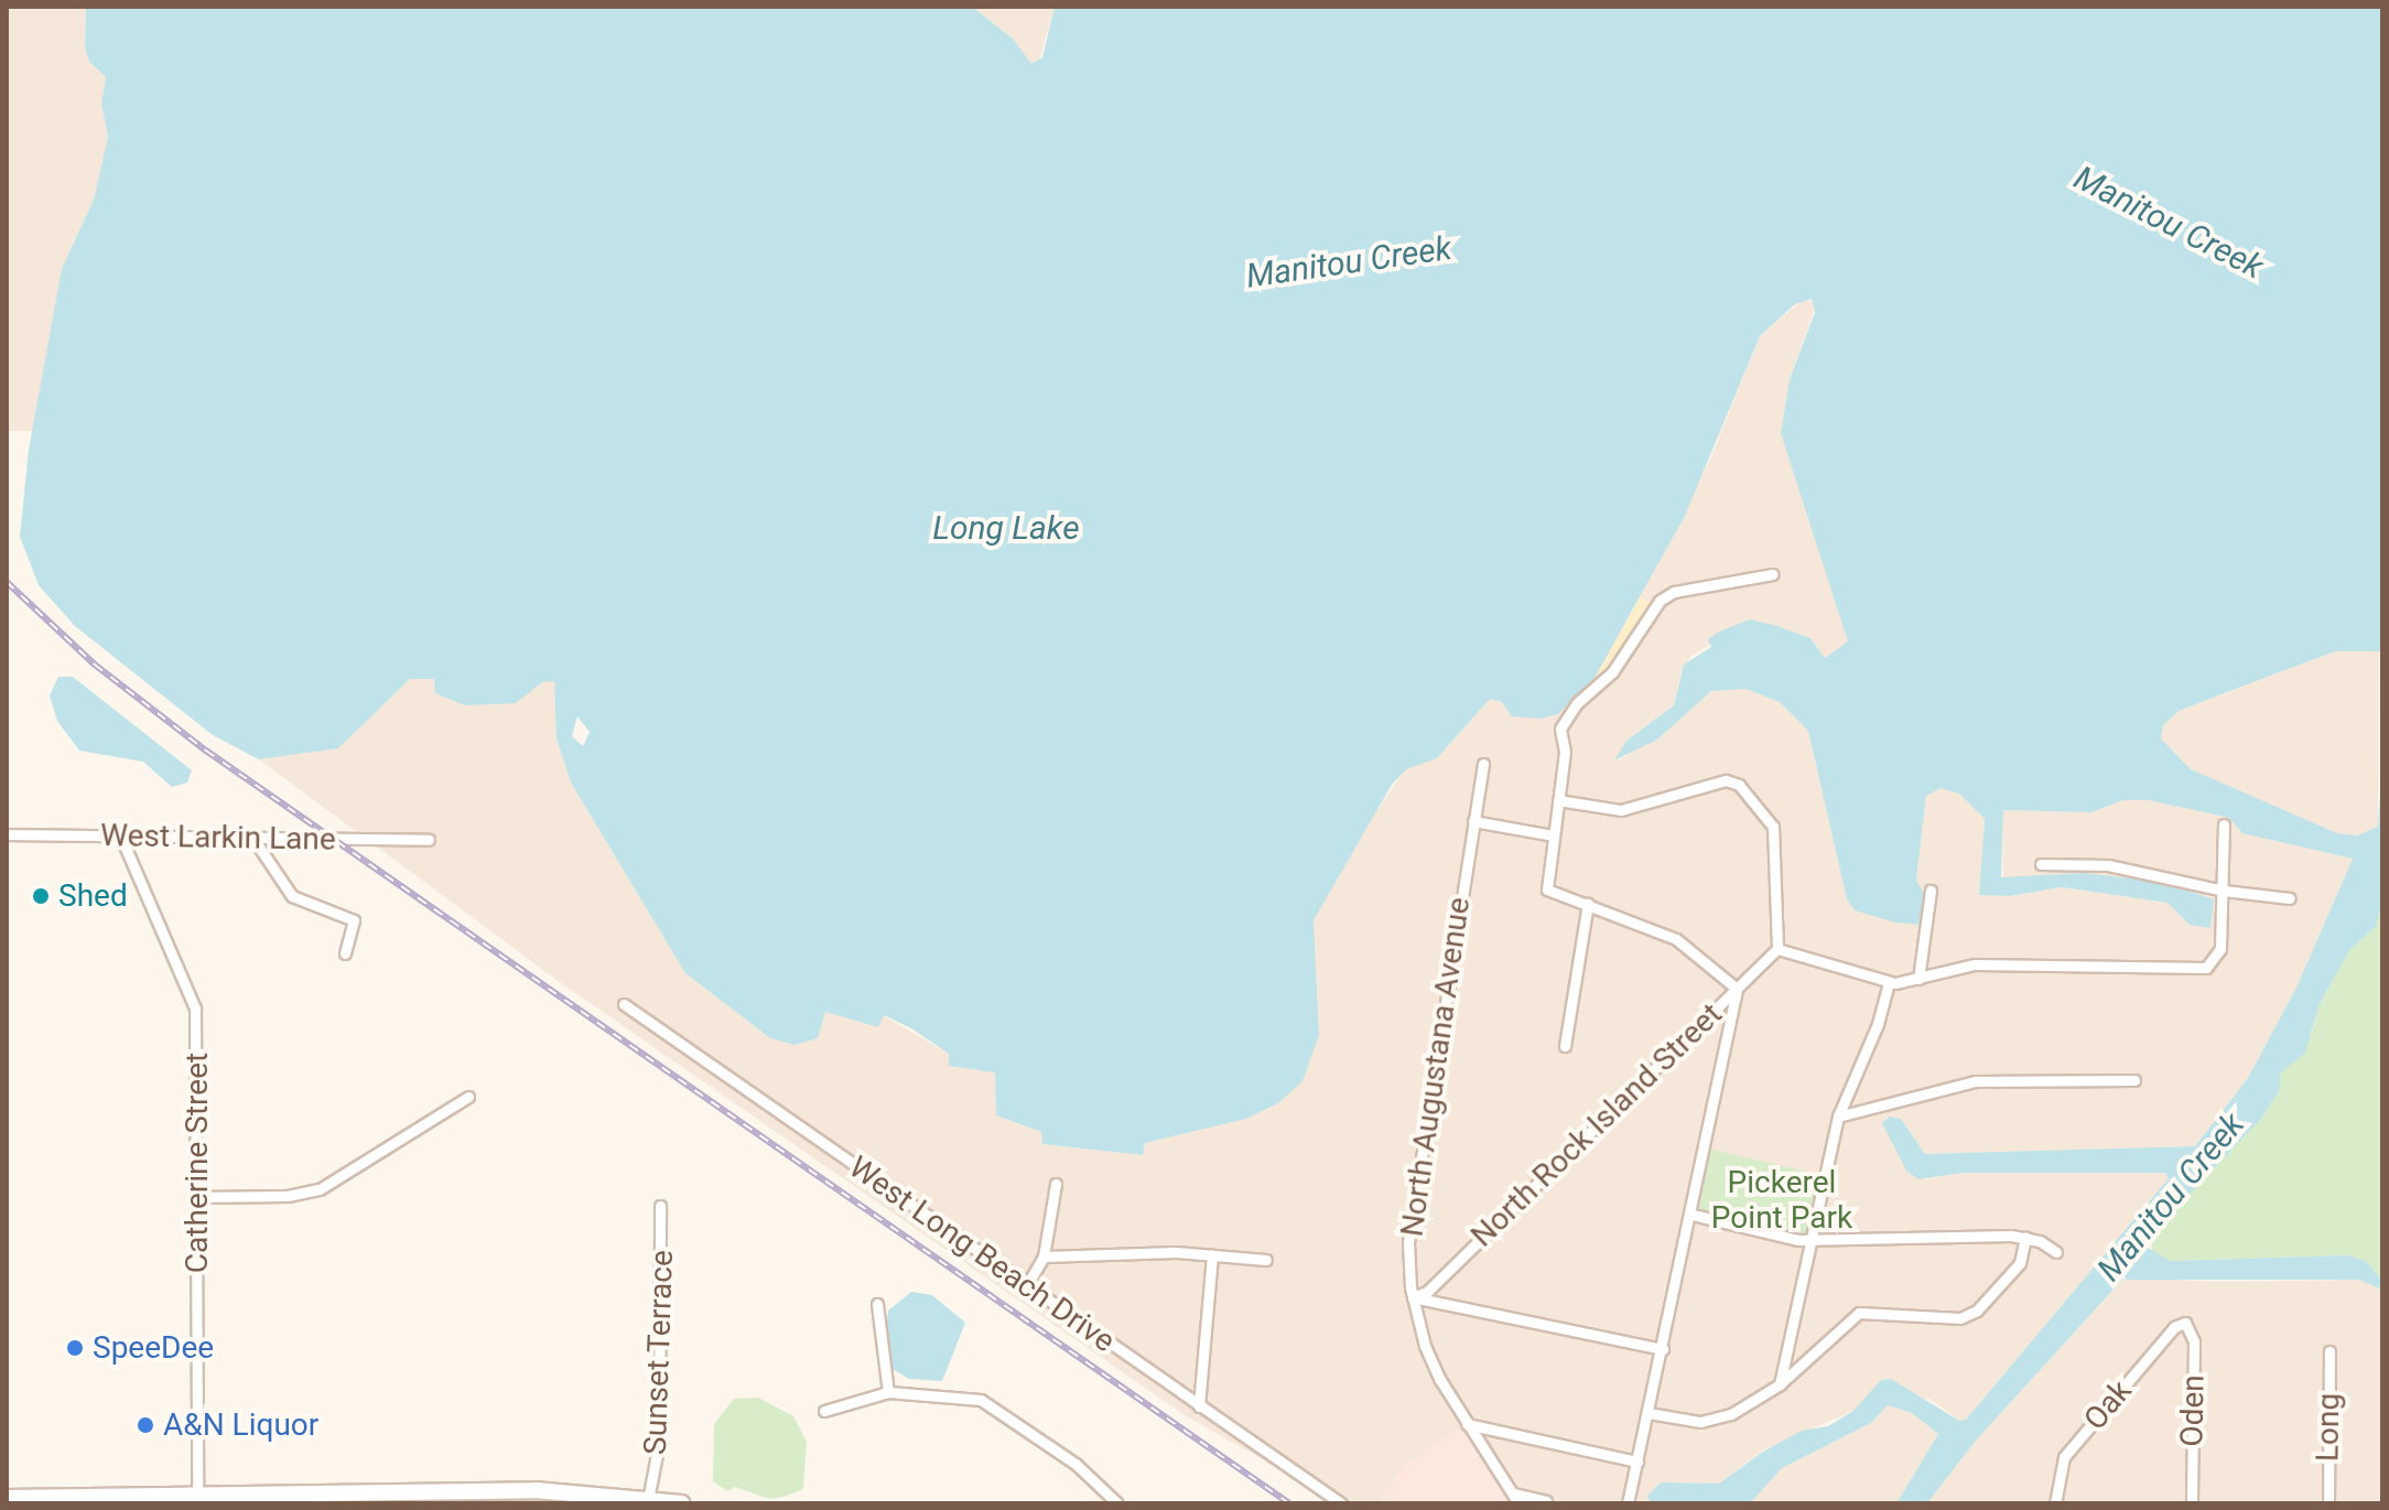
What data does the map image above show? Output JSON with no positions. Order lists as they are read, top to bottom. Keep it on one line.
{"streets":{"street":["West Larkin Lane","North Augustana Avenue","North Rock Island Street","Catherine Street","West Long Beach Drive","Sunset Terrace","Oak","Oden","Long"]},"crossings":[["West Larkin Lane","Catherine Street"],["North Augustana Avenue","North Rock Island Street"],["Oak","Oden"]],"water":["Manitou Creek","Long Lake"],"parks":["Pickerel Point Park"],"places":["Shed","SpeeDee","A&N Liquor"]}
